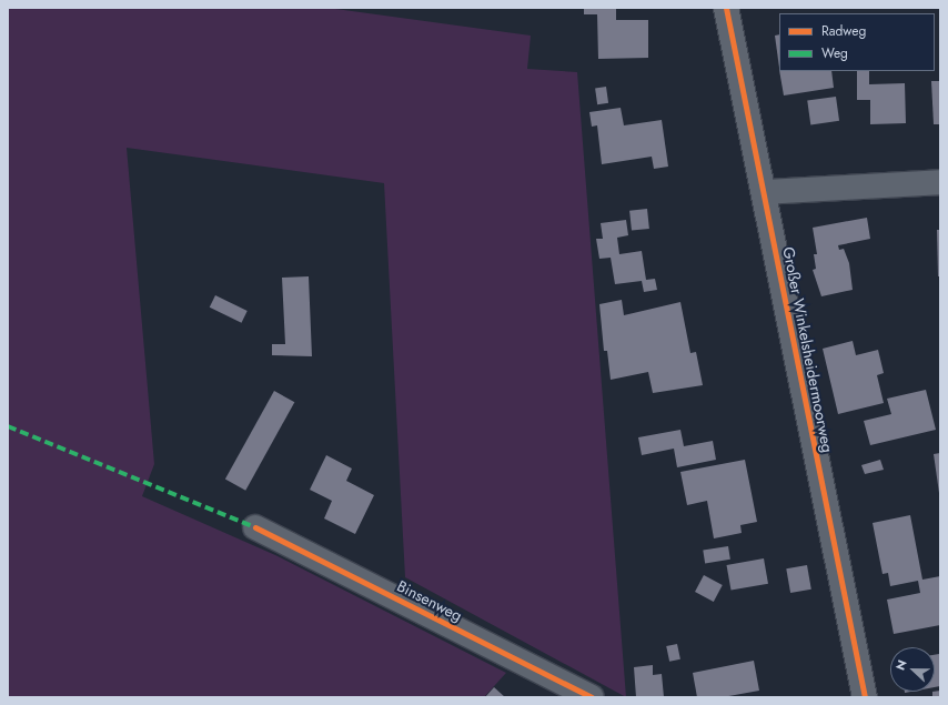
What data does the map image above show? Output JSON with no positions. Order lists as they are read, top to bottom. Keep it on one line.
{"streets":{"street":["Großer Winkelsheidermoorweg","Binsenweg"]},"legend":["Radweg","Weg"],"north":"left"}
